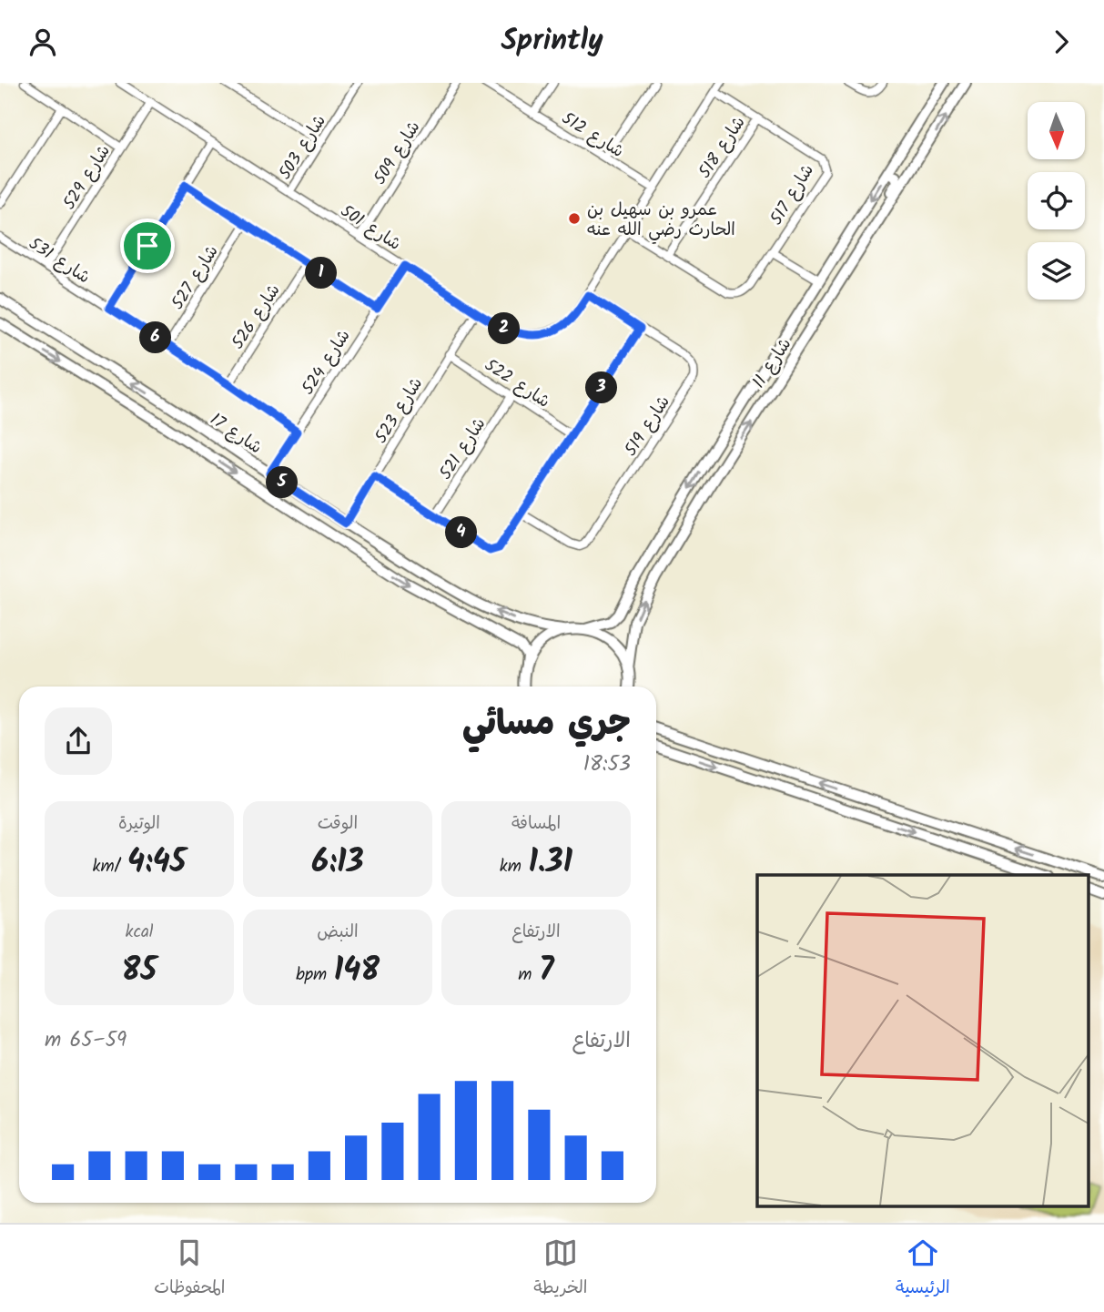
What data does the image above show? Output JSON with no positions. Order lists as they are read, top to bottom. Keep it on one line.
{"streets":{"street":["شارع 512","شارع 503","شارع 518","شارع 509","شارع 529","شارع 517","شارع 501","شارع 531","شارع 527","شارع 526","شارع 524","شارع 11","شارع 522","شارع 523","شارع 519","شارع 17","شارع 521"]},"crossings":[["شارع 512","شارع 501"],["شارع 503","شارع 501"],["شارع 518","شارع 517"],["شارع 509","شارع 501"],["شارع 529","شارع 501"],["شارع 529","شارع 531"],["شارع 517","شارع 501"],["شارع 517","شارع 11"],["شارع 501","شارع 524"],["شارع 501","شارع 523"],["شارع 501","شارع 519"],["شارع 531","شارع 527"],["شارع 531","شارع 526"],["شارع 531","شارع 524"],["شارع 524","شارع 17"],["شارع 11","شارع 17"],["شارع 522","شارع 523"],["شارع 522","شارع 521"],["شارع 523","شارع 17"]],"places":["عمرو بن سهيل بن الحارث رضي الله عنه"],"north":"bottom","page":{"header":"Sprintly","pins":["1","2","6","3","5","4"],"heading":["جري مسائي","18:53"],"stats":[["المسافة","1.31 km"],["الوقت","6:13"],["الوتيرة","4:45 /km"],["الارتفاع","7 m"],["النبض","148 bpm"],["kcal","85"]],"chart":["الارتفاع","59–65 m"],"tabs":["الرئيسية","الخريطة","المحفوظات"]}}
